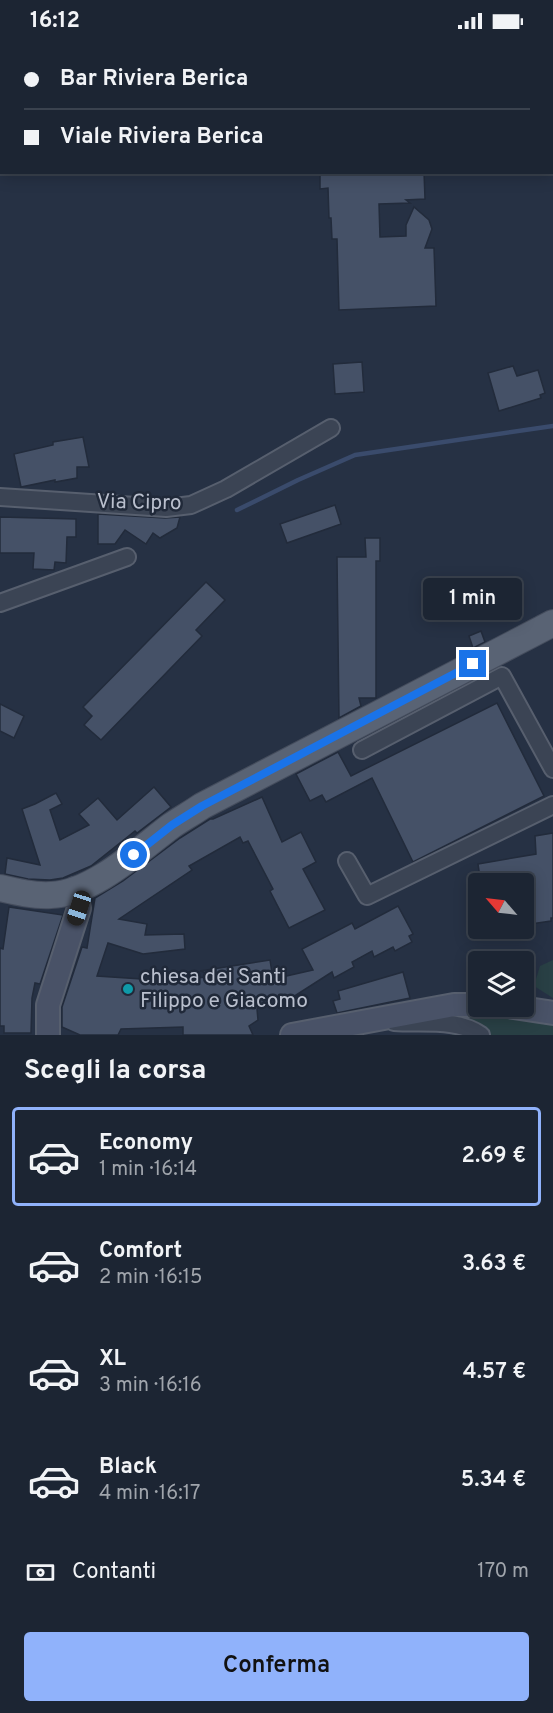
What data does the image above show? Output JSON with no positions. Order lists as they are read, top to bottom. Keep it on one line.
{"streets":{"street":["Via Cipro"]},"places":["chiesa dei Santi Filippo e Giacomo"],"north":"top left","page":{"status":"16:12","banner":["Bar Riviera Berica","Viale Riviera Berica"],"bubble":"1 min","heading":"Scegli la corsa","list":[{"name":"Economy","note":"1 min · 16:14","value":"2.69 €"},{"name":"Comfort","note":"2 min · 16:15","value":"3.63 €"},{"name":"XL","note":"3 min · 16:16","value":"4.57 €"},{"name":"Black","note":"4 min · 16:17","value":"5.34 €"}],"pay":["Contanti","170 m"],"buttons":"Conferma"}}
